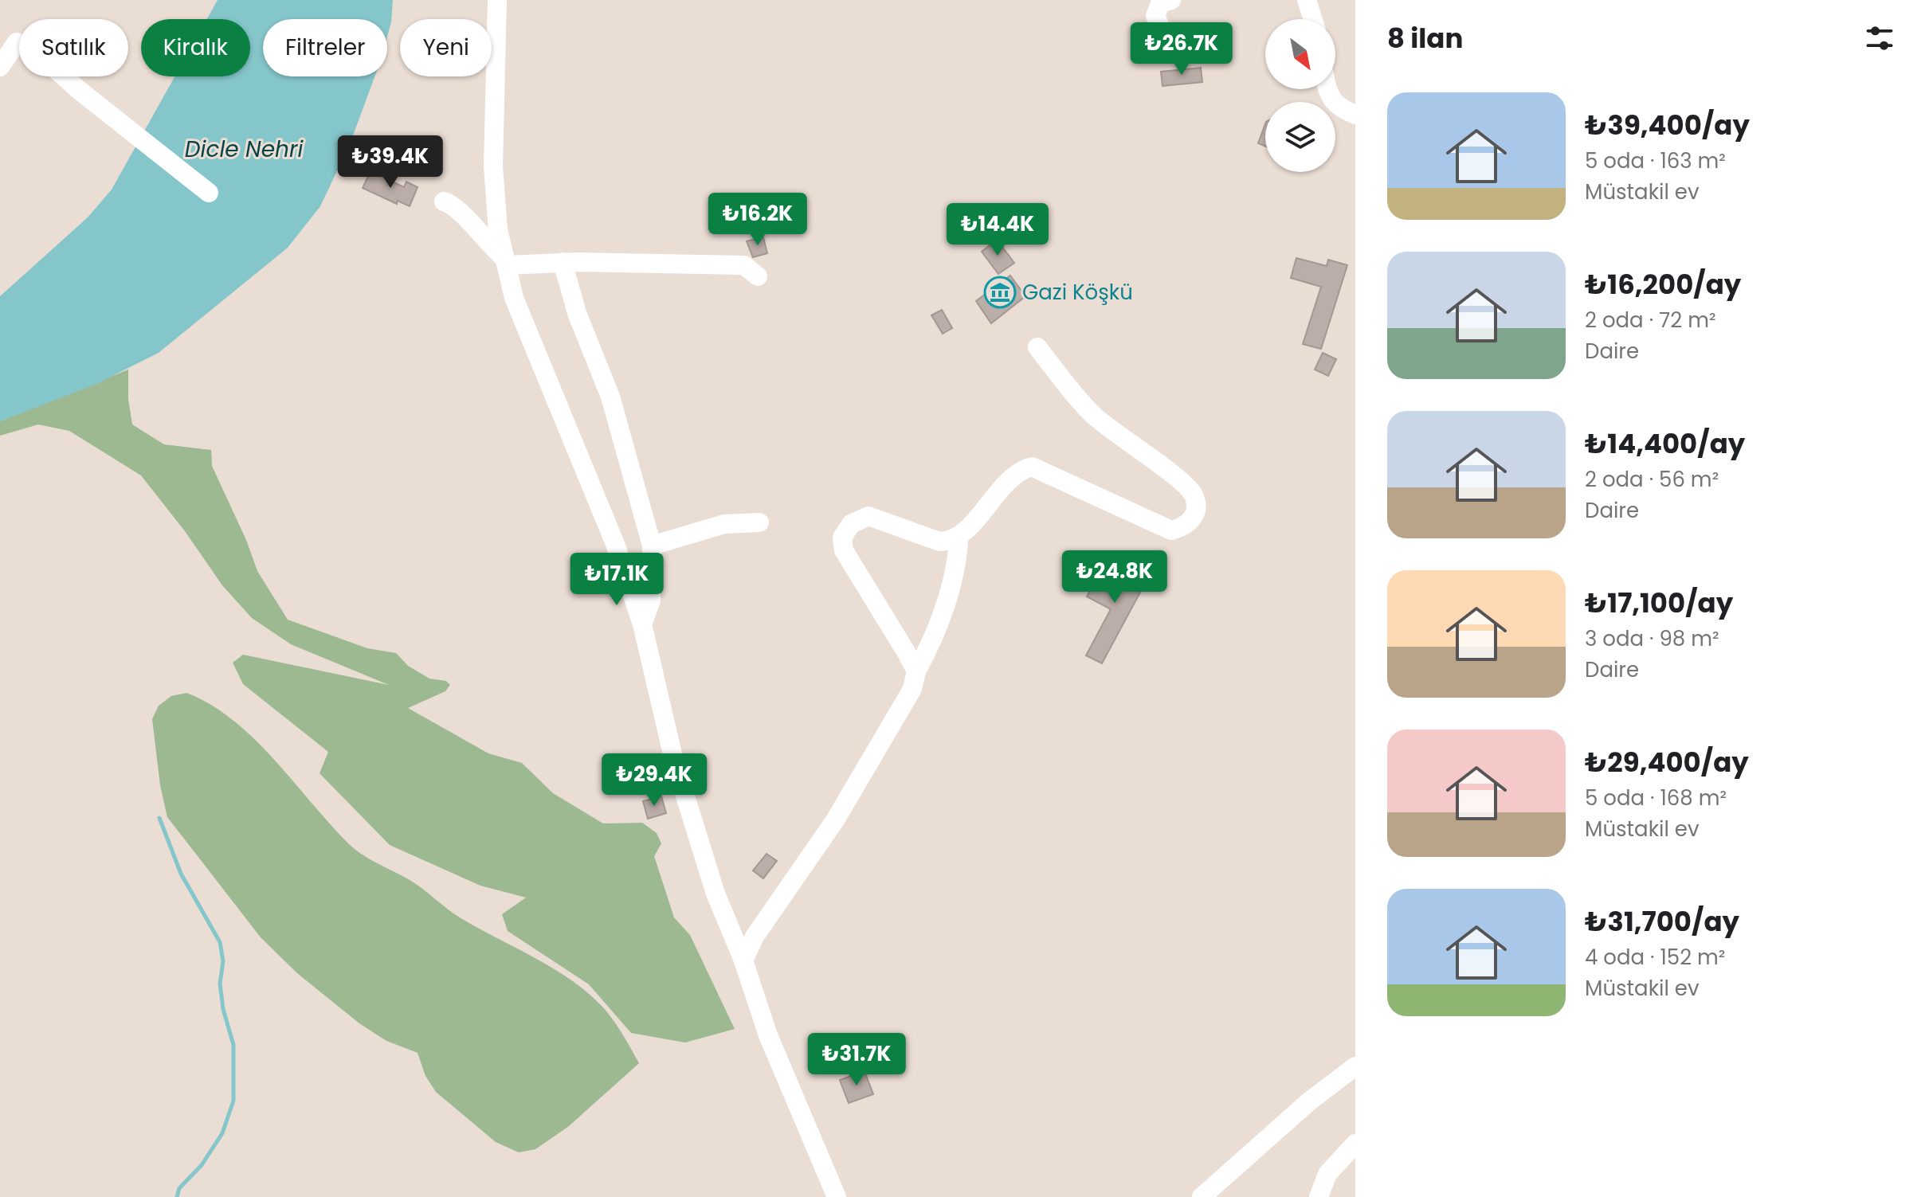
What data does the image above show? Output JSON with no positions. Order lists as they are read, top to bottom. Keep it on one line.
{"water":["Dicle Nehri"],"places":{"museum":["Gazi Köşkü"]},"north":"bottom right","page":{"heading":"8 ilan","chip":["Satılık","Kiralık","Filtreler","Yeni"],"price":["₺26.7K","₺39.4K","₺16.2K","₺14.4K","₺24.8K","₺17.1K","₺29.4K","₺31.7K"],"list":[{"name":"₺39,400/ay","note":"5 oda · 163 m² · Müstakil ev"},{"name":"₺16,200/ay","note":"2 oda · 72 m² · Daire"},{"name":"₺14,400/ay","note":"2 oda · 56 m² · Daire"},{"name":"₺17,100/ay","note":"3 oda · 98 m² · Daire"},{"name":"₺29,400/ay","note":"5 oda · 168 m² · Müstakil ev"},{"name":"₺31,700/ay","note":"4 oda · 152 m² · Müstakil ev"}]}}
